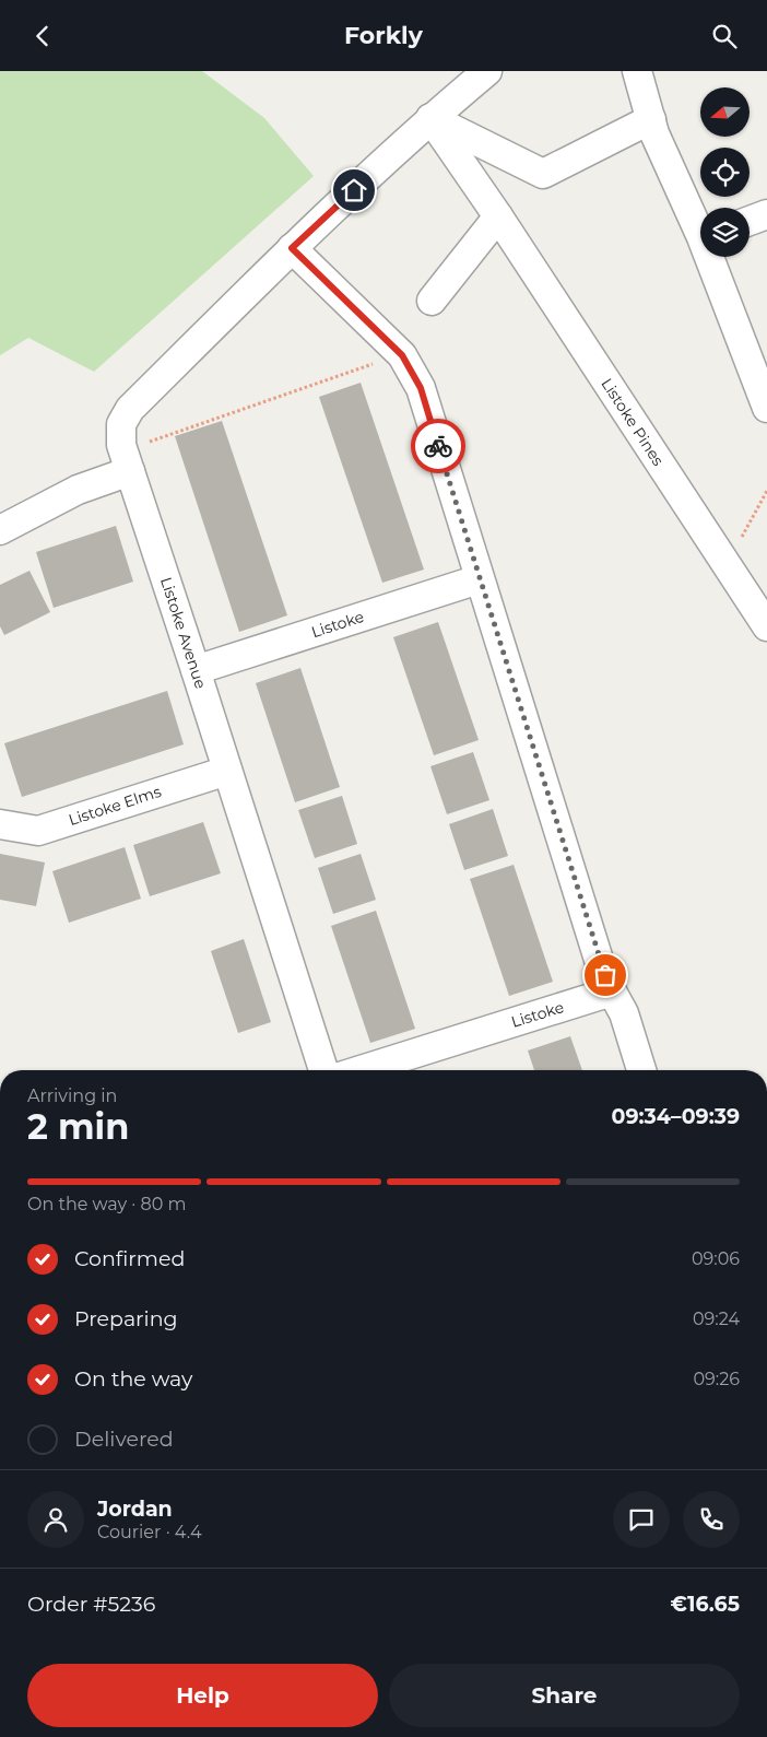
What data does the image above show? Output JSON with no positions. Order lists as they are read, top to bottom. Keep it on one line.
{"streets":{"street":["Listoke Pines","Listoke","Listoke Avenue","Listoke Elms"]},"crossings":[["Listoke","Listoke Avenue"],["Listoke Avenue","Listoke Elms"]],"north":"left","page":{"header":"Forkly","heading":["2 min","Arriving in","09:34–09:39"],"panel":["Jordan","Courier · 4.4","Order #5236","€16.65"],"bar":"On the way · 80 m","list":[["Confirmed","09:06"],["Preparing","09:24"],["On the way","09:26"],"Delivered"],"buttons":["Help","Share"]}}
